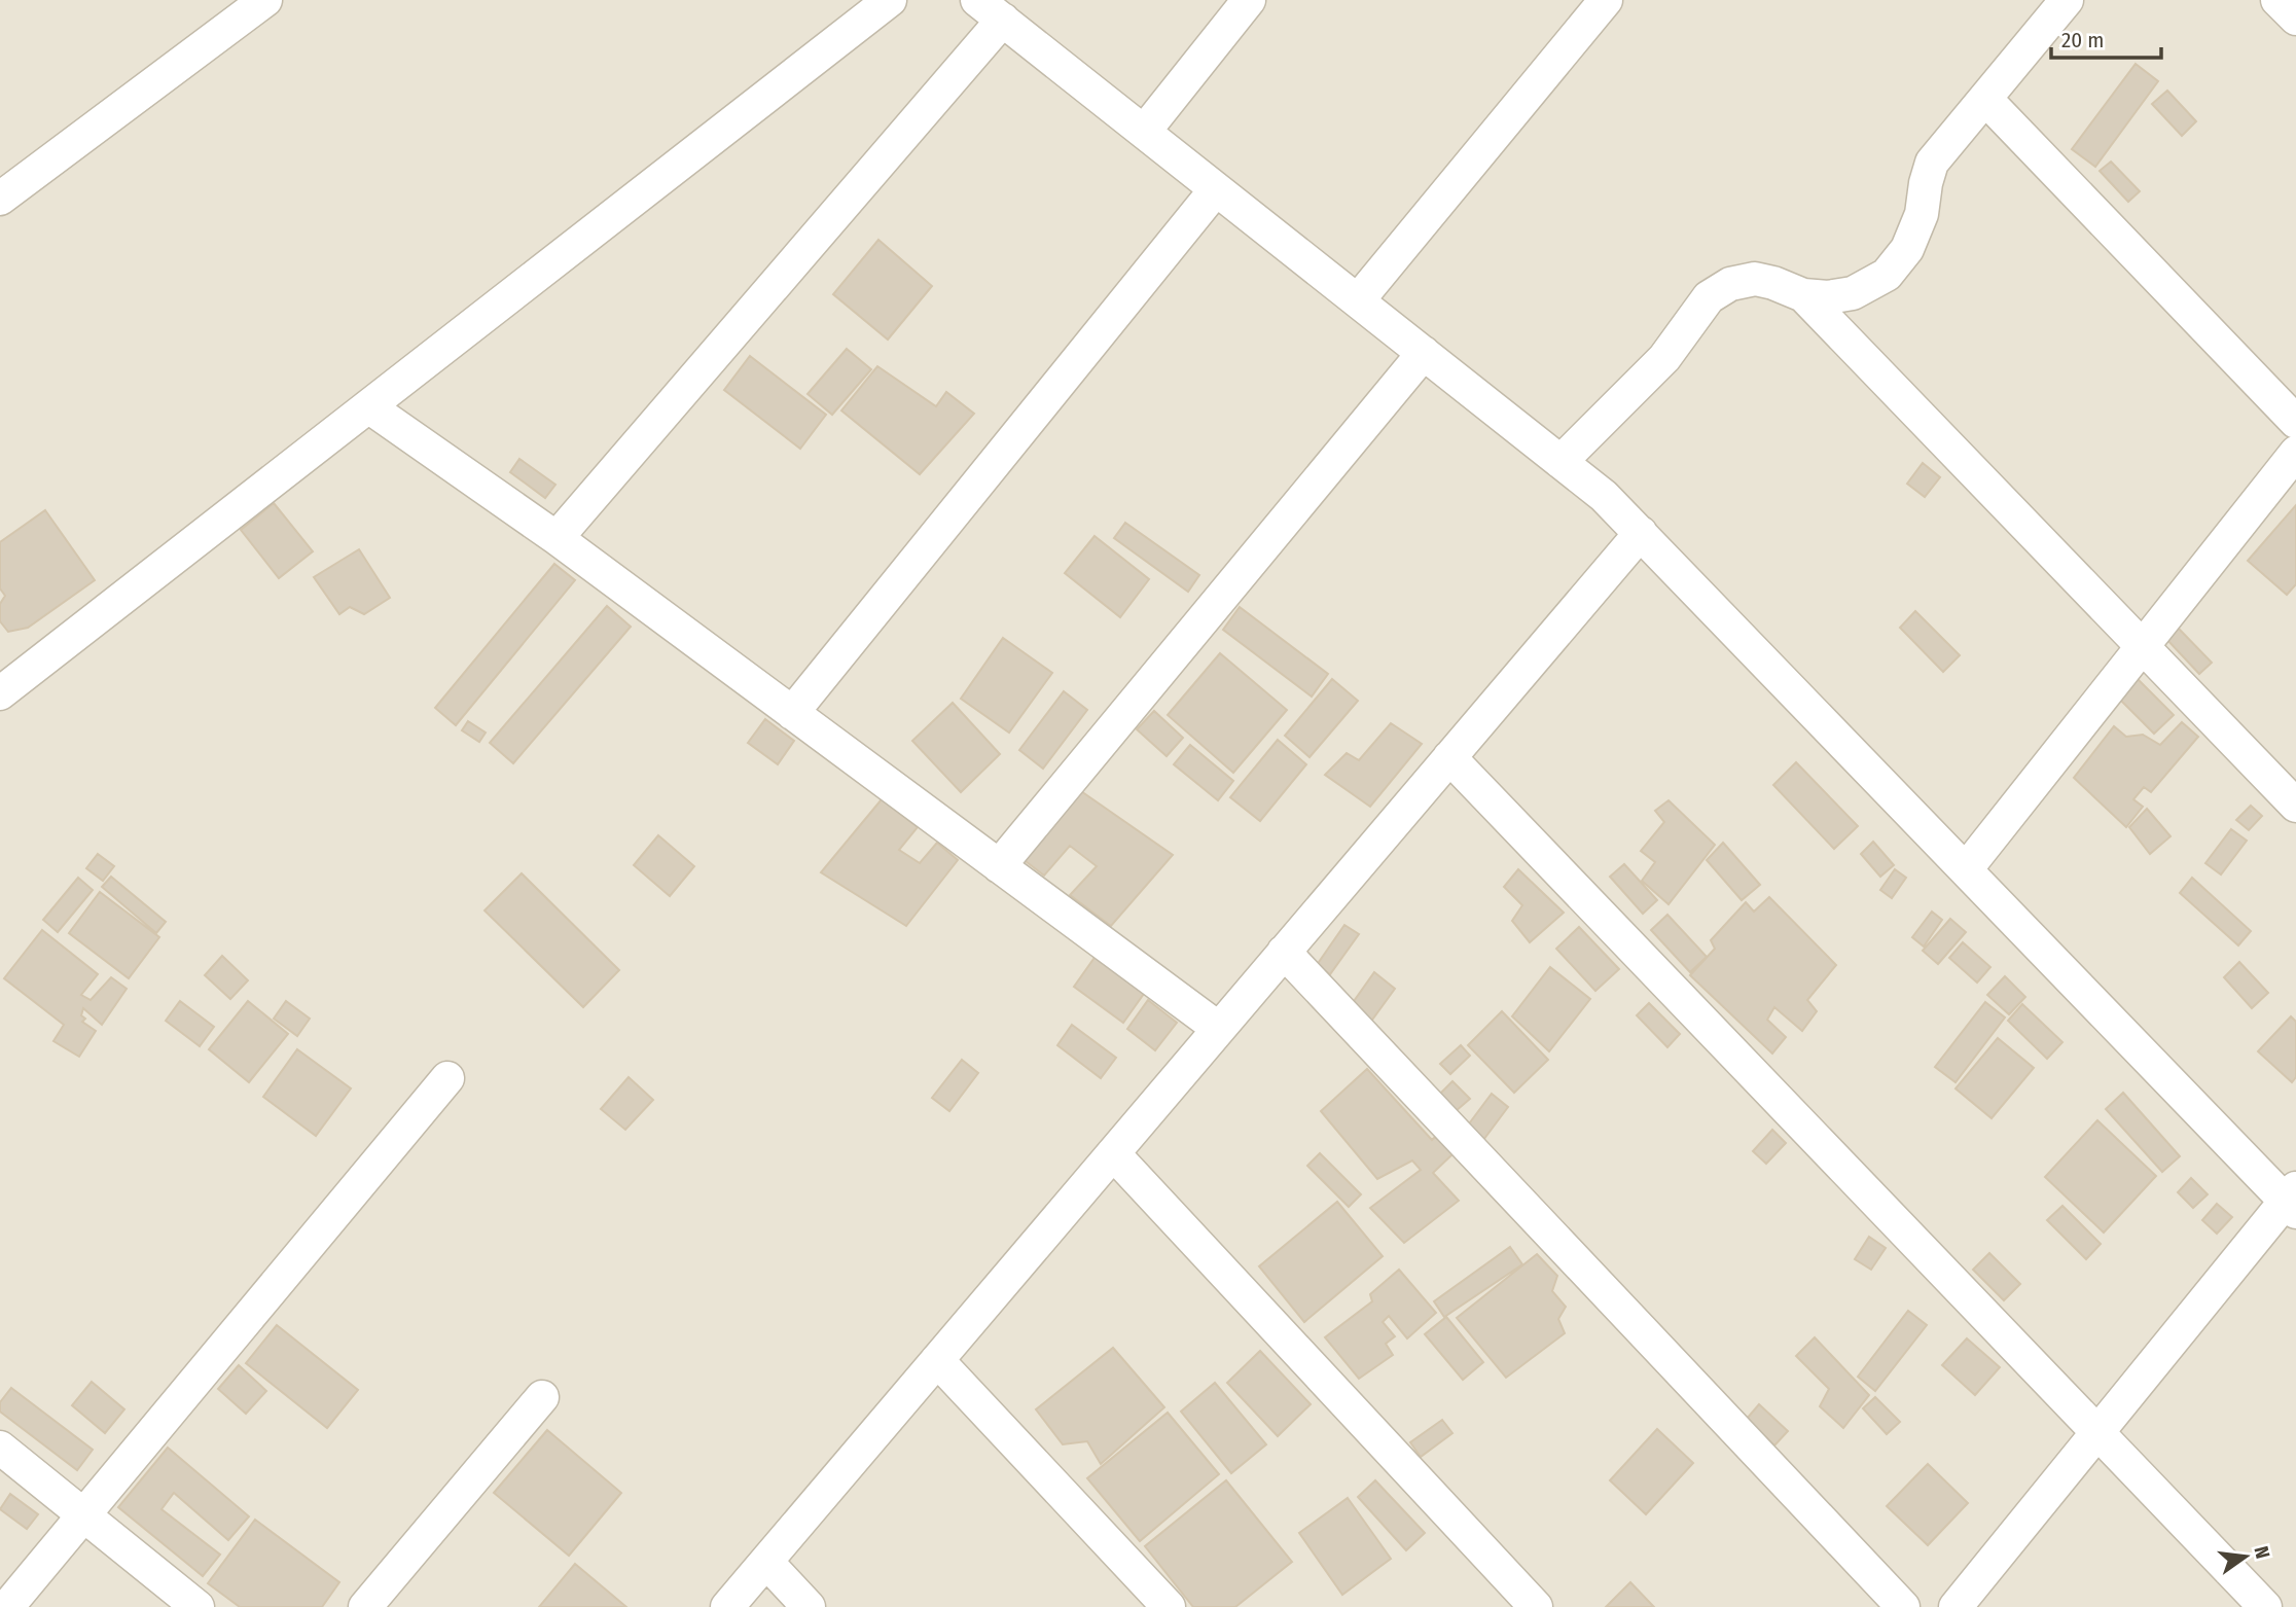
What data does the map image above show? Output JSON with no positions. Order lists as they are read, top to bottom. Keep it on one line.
{"scale_bar":"20 m","north":"right"}
